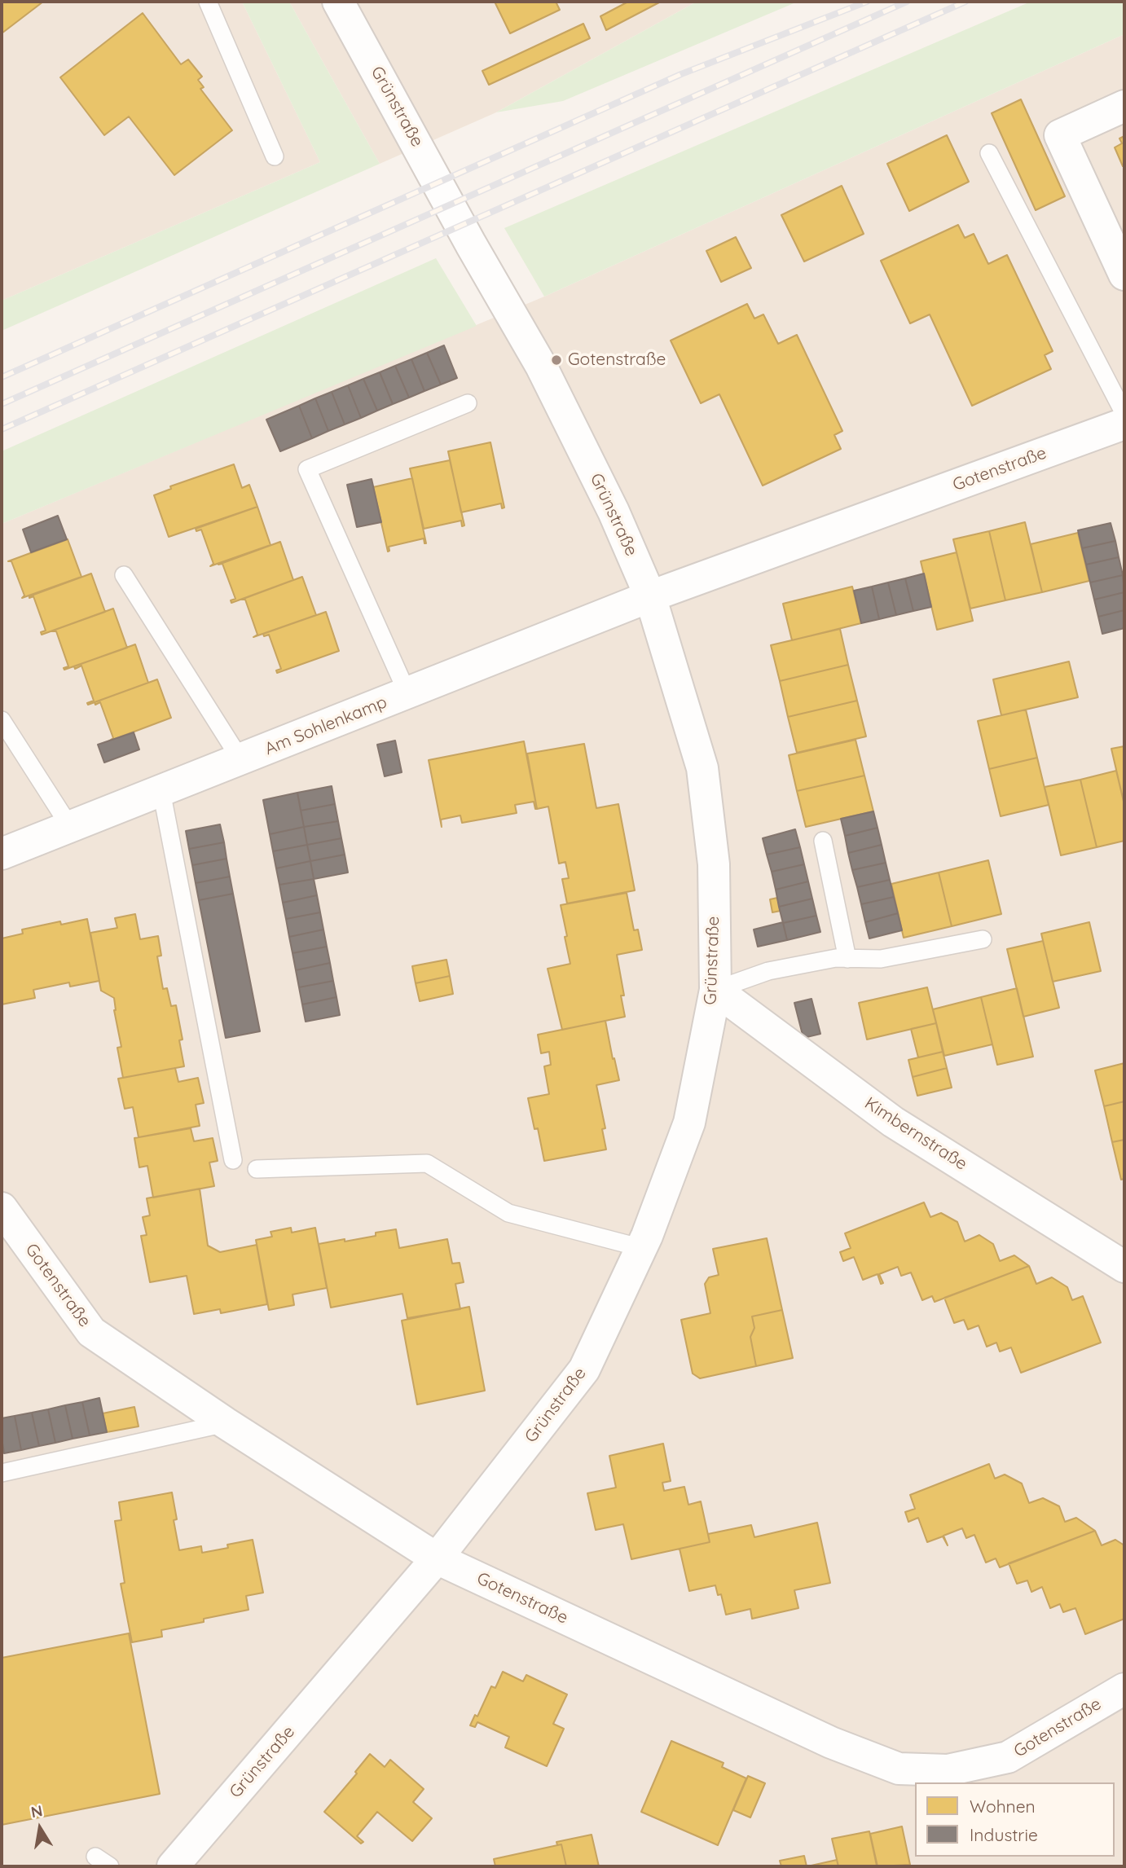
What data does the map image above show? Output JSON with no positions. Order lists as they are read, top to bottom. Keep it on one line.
{"streets":{"street":["Grünstraße","Gotenstraße","Am Sohlenkamp","Kimbernstraße"]},"crossings":[["Grünstraße","Gotenstraße"],["Grünstraße","Am Sohlenkamp"],["Grünstraße","Kimbernstraße"],["Gotenstraße","Am Sohlenkamp"]],"places":["Gotenstraße"],"legend":["Wohnen","Industrie"],"north":"top"}
